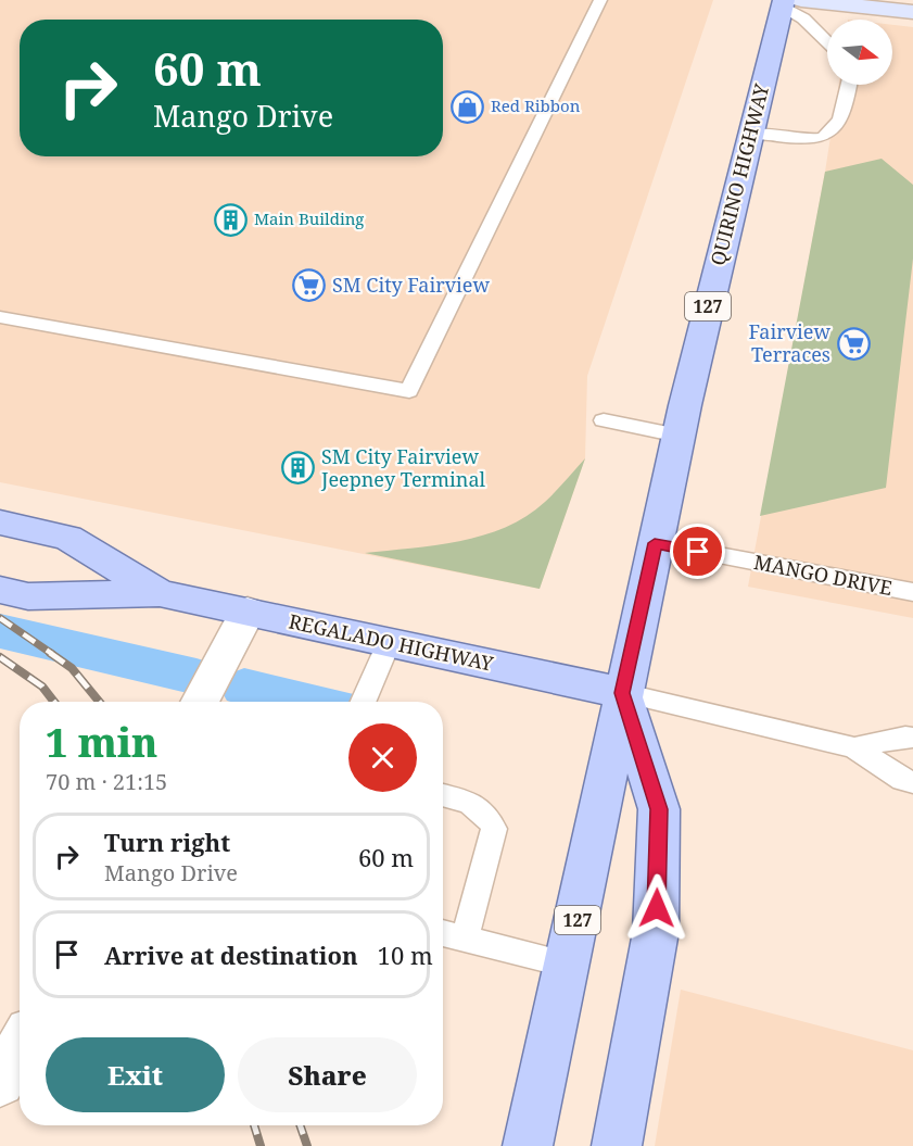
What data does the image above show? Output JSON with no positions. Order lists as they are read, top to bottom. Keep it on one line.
{"streets":{"main road":["QUIRINO HIGHWAY","127","REGALADO HIGHWAY"],"lane":["MANGO DRIVE"]},"crossings":[["QUIRINO HIGHWAY","MANGO DRIVE"],["QUIRINO HIGHWAY","REGALADO HIGHWAY"]],"places":{"shop":["Red Ribbon"],"building":["Main Building","SM City Fairview Jeepney Terminal"],"supermarket":["SM City Fairview","Fairview Terraces"]},"north":"right","page":{"turn":["60 m","Mango Drive"],"heading":["1 min","70 m · 21:15"],"list":[{"name":"Turn right","note":"Mango Drive","value":"60 m"},{"name":"Arrive at destination","value":"10 m"}],"buttons":["Exit","Share"]}}
